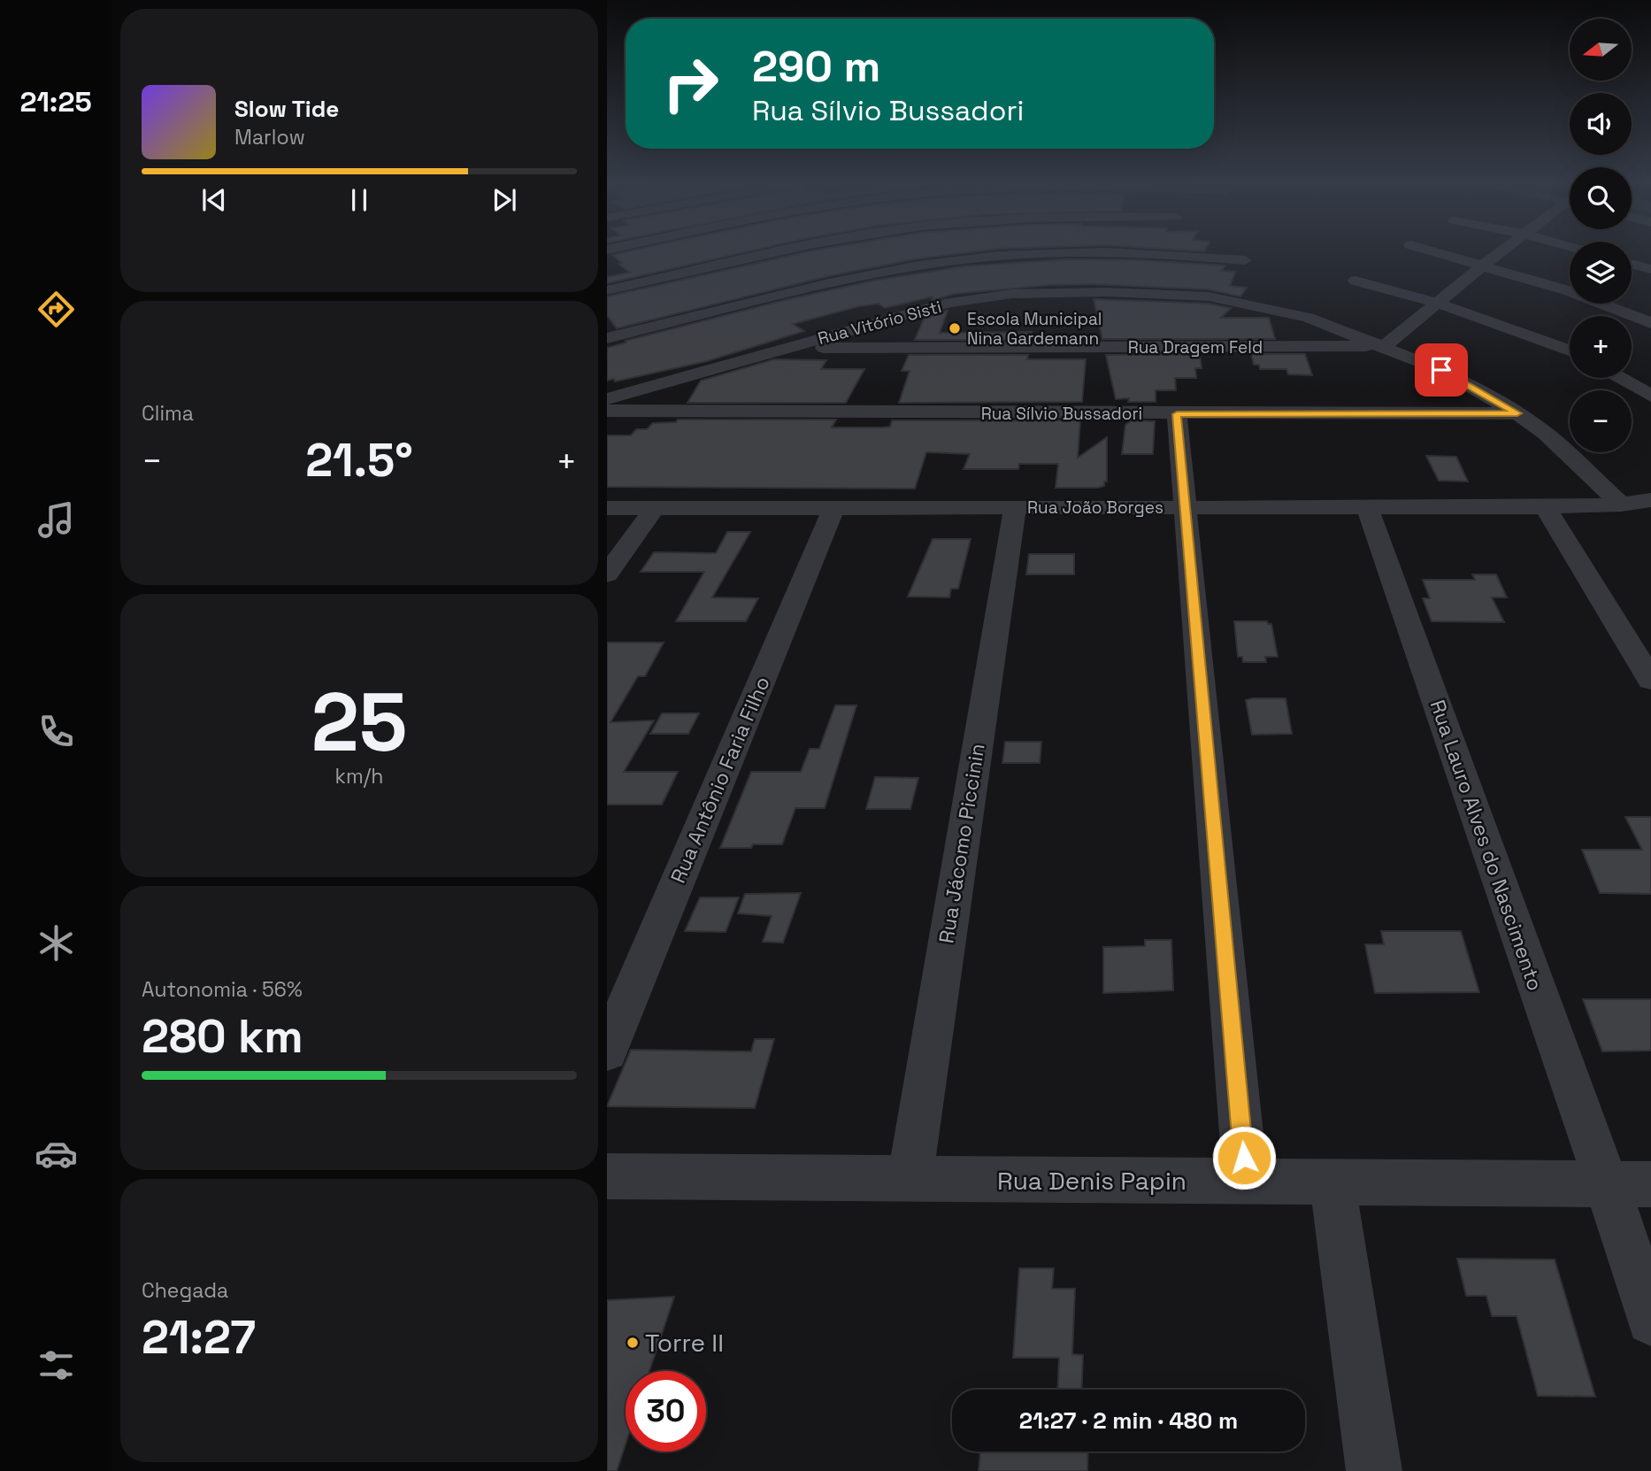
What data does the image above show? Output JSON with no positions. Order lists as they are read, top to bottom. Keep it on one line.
{"streets":{"street":["Rua Vitório Sisti","Rua Dragem Feld","Rua Sílvio Bussadori","Rua João Borges","Rua Antônio Faria Filho","Rua Jácomo Piccinin","Rua Lauro Alves do Nascimento","Rua Denis Papin"]},"crossings":[["Rua Vitório Sisti","Rua Dragem Feld"],["Rua Vitório Sisti","Rua Sílvio Bussadori"],["Rua Vitório Sisti","Rua João Borges"],["Rua João Borges","Rua Antônio Faria Filho"],["Rua João Borges","Rua Jácomo Piccinin"],["Rua João Borges","Rua Lauro Alves do Nascimento"],["Rua Jácomo Piccinin","Rua Denis Papin"],["Rua Lauro Alves do Nascimento","Rua Denis Papin"]],"places":["Escola Municipal Nina Gardemann","Torre II"],"north":"left","page":{"tabs":"21:25","map_buttons":["+","−"],"turn":["290 m","Rua Sílvio Bussadori"],"song":["Slow Tide","Marlow"],"tile":["Clima",["25","km/h"],["Autonomia · 56%","280 km"],["Chegada","21:27"]],"heat":["−","21.5°","+"],"limit":"30","trip":"21:27 · 2 min · 480 m"}}
